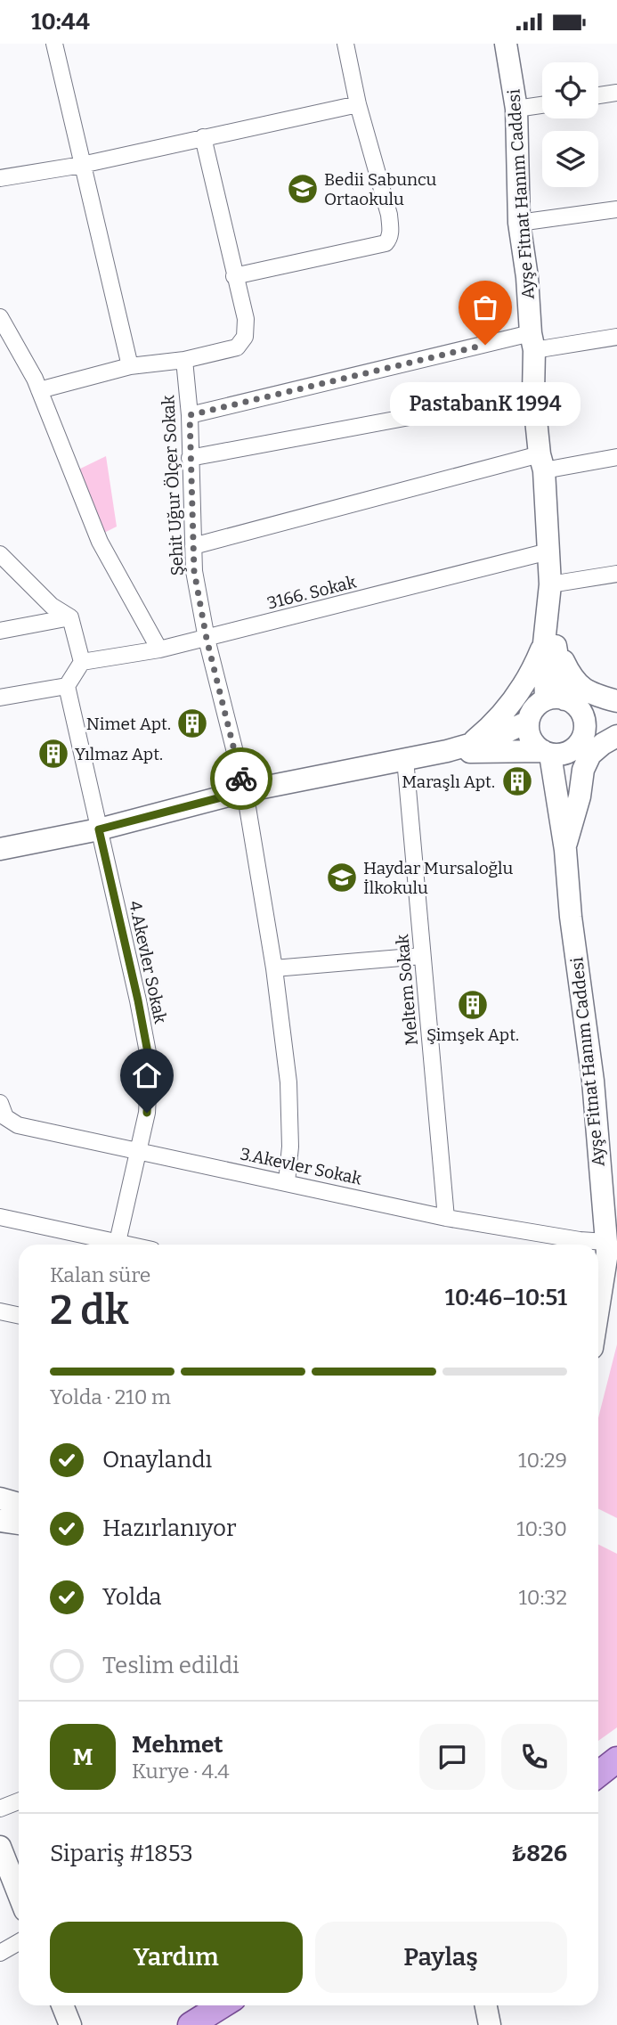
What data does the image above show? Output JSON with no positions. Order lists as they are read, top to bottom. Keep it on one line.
{"streets":{"street":["Ayşe Fitnat Hanım Caddesi","Şehit Uğur Ölçer Sokak","3166. Sokak","4.Akevler Sokak","Meltem Sokak","3.Akevler Sokak"]},"crossings":[["Ayşe Fitnat Hanım Caddesi","3166. Sokak"],["Ayşe Fitnat Hanım Caddesi","3.Akevler Sokak"],["Şehit Uğur Ölçer Sokak","3166. Sokak"],["Şehit Uğur Ölçer Sokak","3.Akevler Sokak"],["4.Akevler Sokak","3.Akevler Sokak"],["Meltem Sokak","3.Akevler Sokak"]],"places":{"school or university":["Bedii Sabuncu Ortaokulu","Haydar Mursaloğlu İlkokulu"],"other":["PastabanK 1994"],"building":["Nimet Apt.","Yılmaz Apt.","Maraşlı Apt.","Şimşek Apt."]},"page":{"status":"10:44","bubble":"PastabanK 1994","heading":["2 dk","Kalan süre","10:46–10:51"],"panel":["Mehmet","Kurye · 4.4","Sipariş #1853","₺826"],"bar":"Yolda · 210 m","list":[["Onaylandı","10:29"],["Hazırlanıyor","10:30"],["Yolda","10:32"],"Teslim edildi"],"round":"M","buttons":["Yardım","Paylaş"]}}
